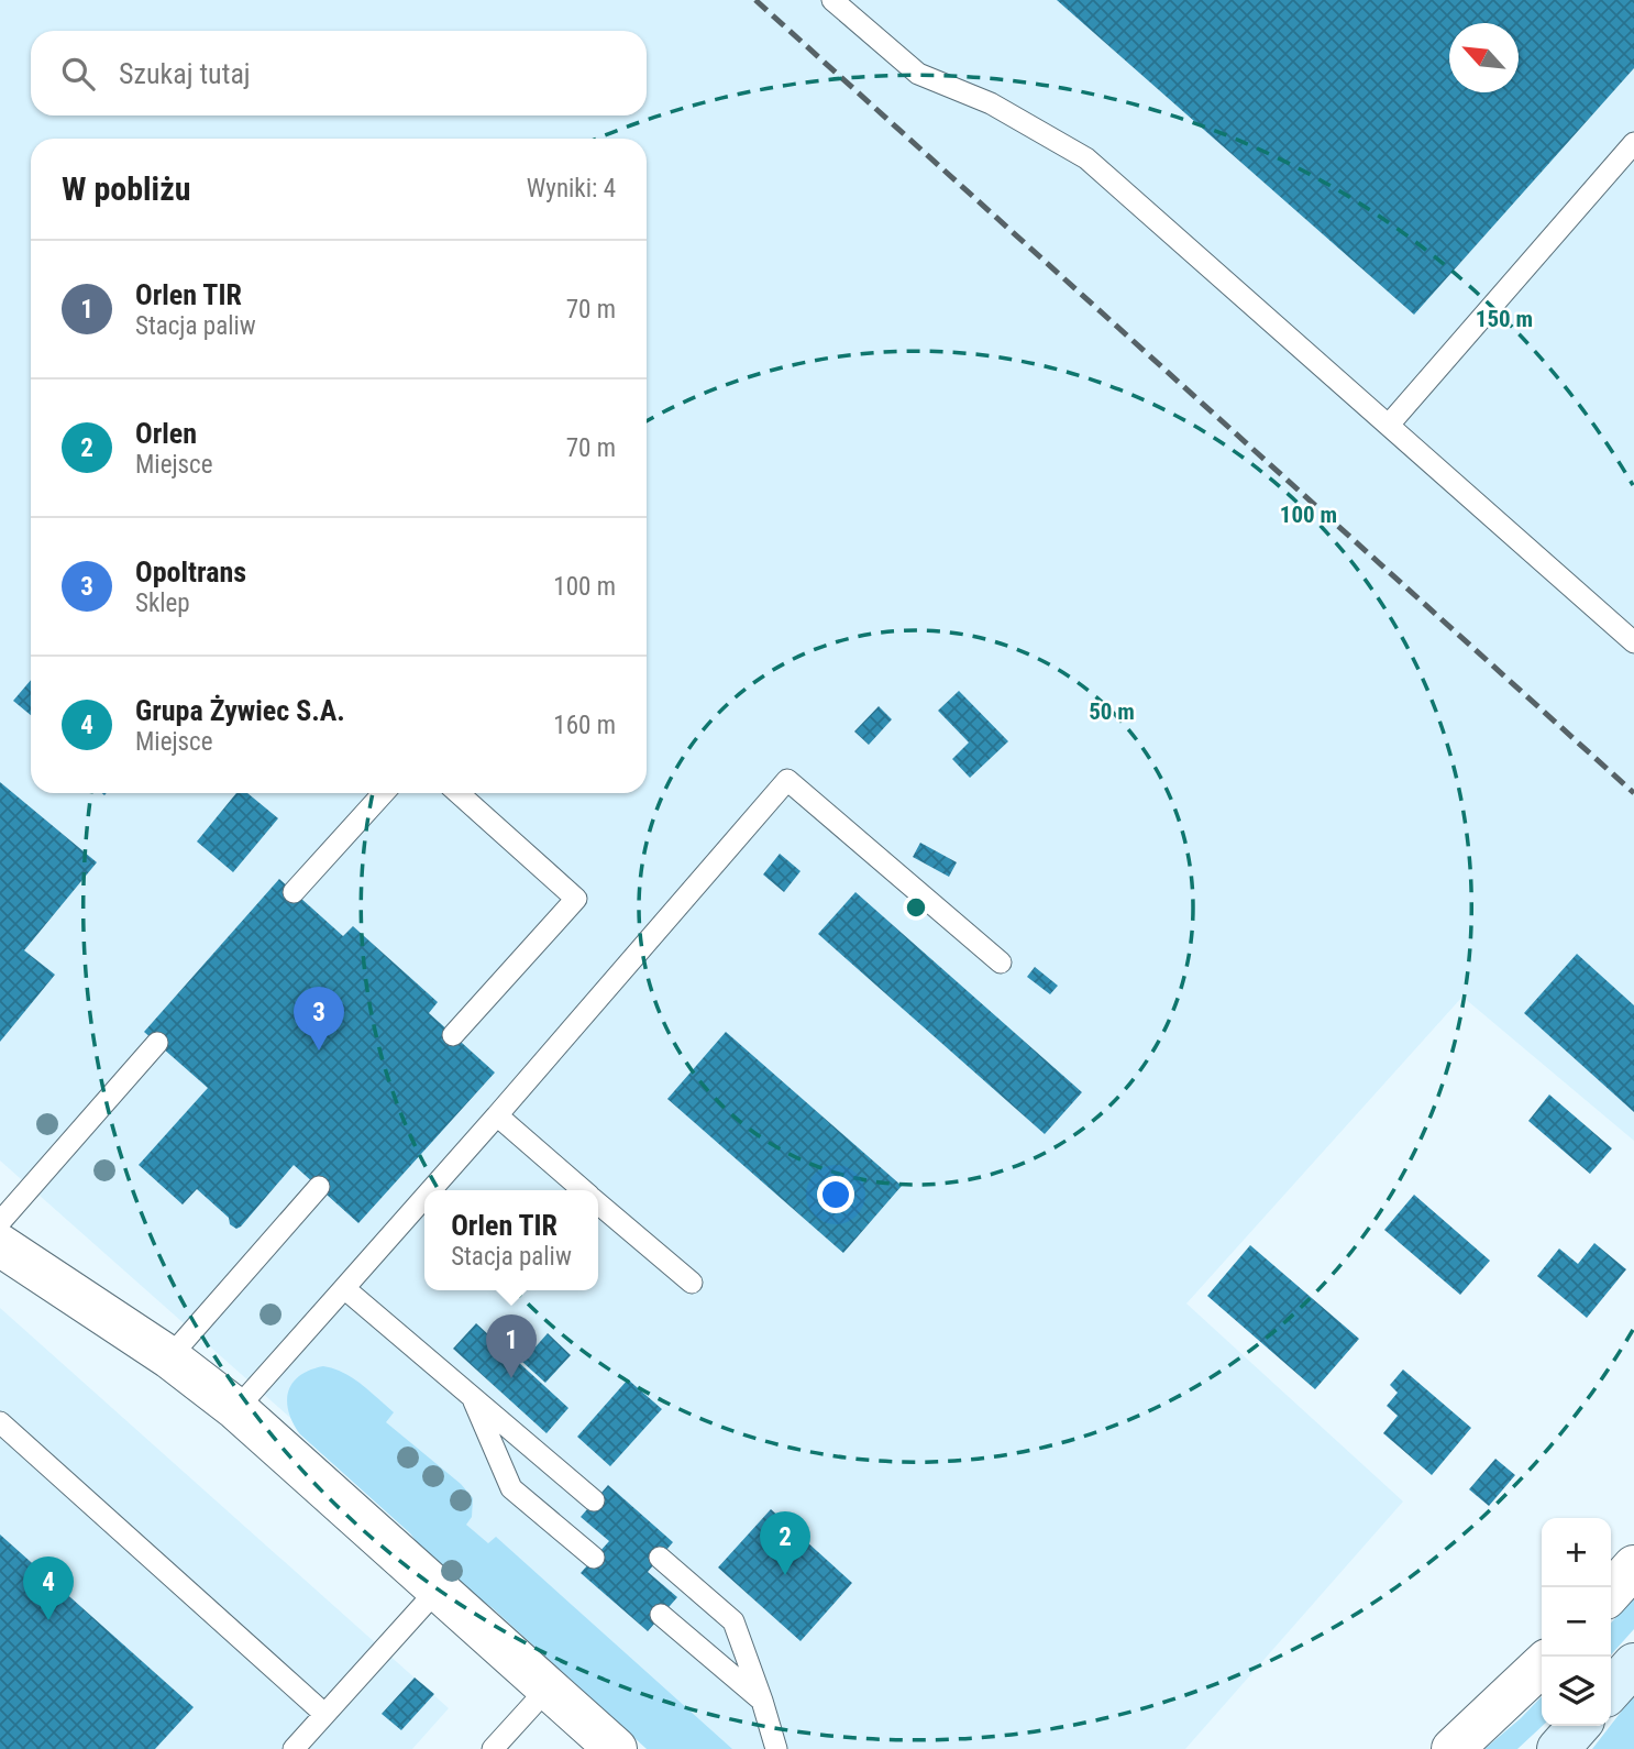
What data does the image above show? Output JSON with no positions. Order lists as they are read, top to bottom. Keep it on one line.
{"north":"top left","page":{"search":"Szukaj tutaj","heading":["W pobliżu","Wyniki: 4"],"list":[{"mark":"1","name":"Orlen TIR","note":"Stacja paliw","value":"70 m"},{"mark":"2","name":"Orlen","note":"Miejsce","value":"70 m"},{"mark":"3","name":"Opoltrans","note":"Sklep","value":"100 m"},{"mark":"4","name":"Grupa Żywiec S.A.","note":"Miejsce","value":"160 m"}],"pins":["3","1","2","4"],"popup":["Orlen TIR","Stacja paliw"],"map_buttons":["+","−"]},"rings":["150 m","100 m","50 m"]}
